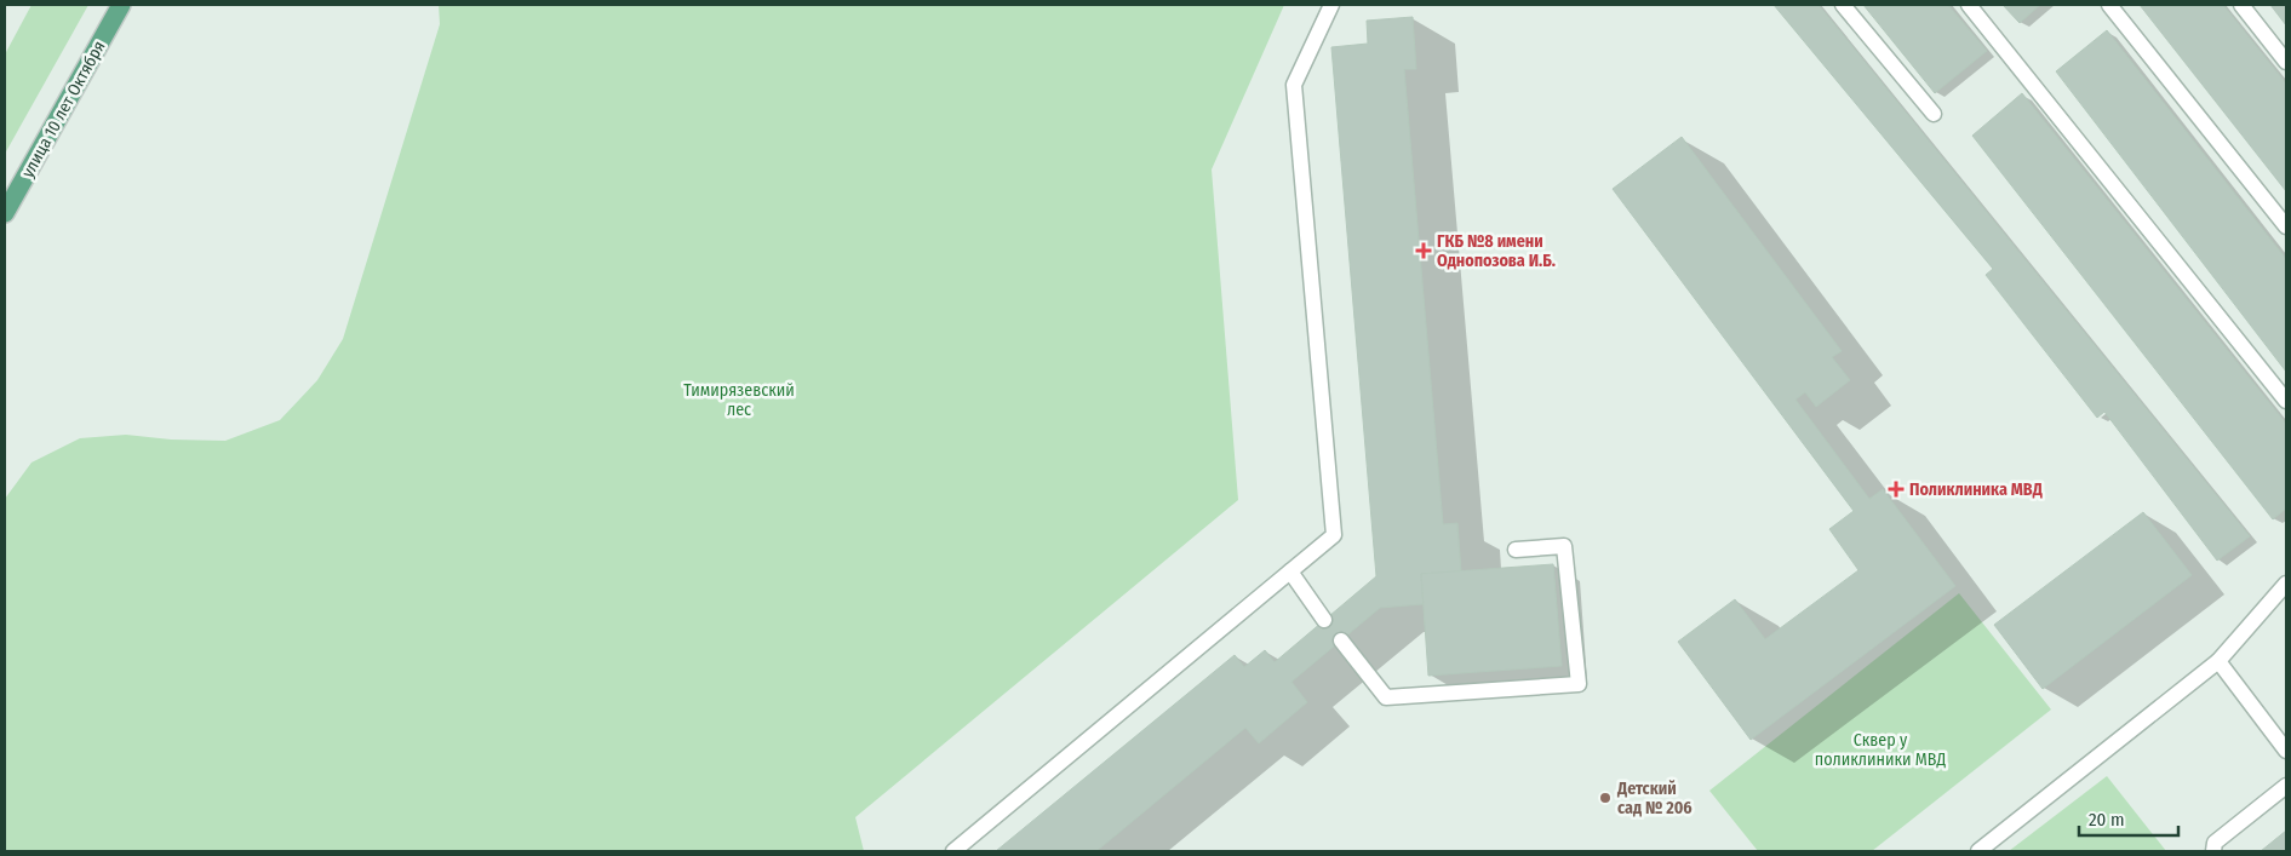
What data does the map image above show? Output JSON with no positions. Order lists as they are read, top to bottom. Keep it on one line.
{"streets":{"main road":["улица 10 лет Октября"]},"parks":["Тимирязевский лес","Сквер у поликлиники МВД"],"places":{"health":["ГКБ №8 имени Однопозова И.Б.","Поликлиника МВД"],"other":["Детский сад № 206"]},"scale_bar":"20 m"}
